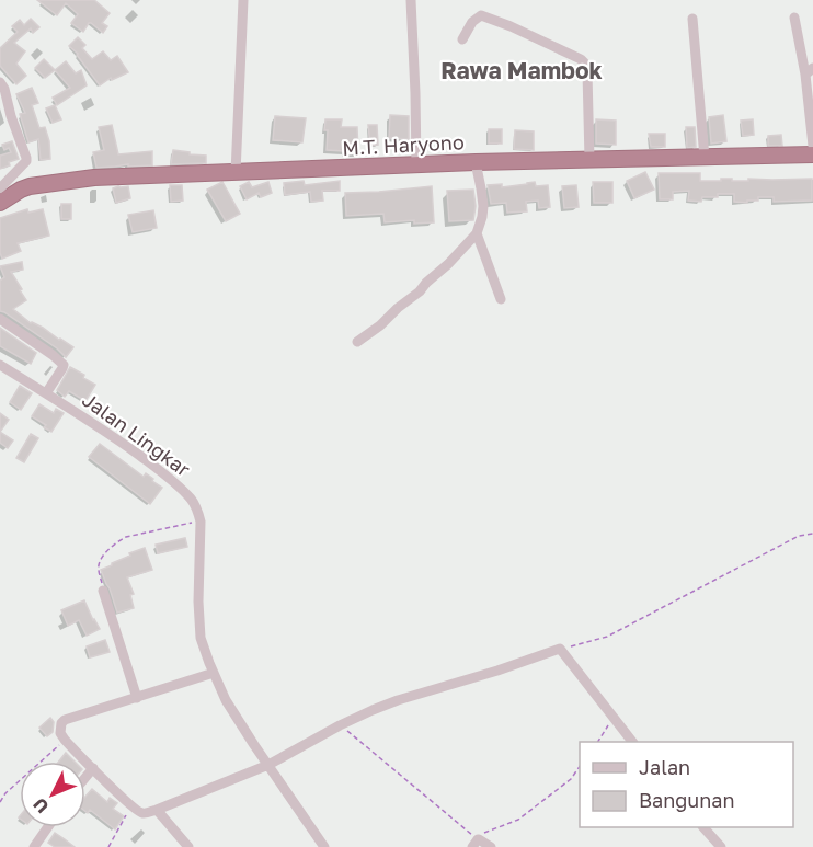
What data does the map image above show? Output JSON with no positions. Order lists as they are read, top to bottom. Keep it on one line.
{"streets":{"highway":["M.T. Haryono"],"street":["Jalan Lingkar"]},"districts":["Rawa Mambok"],"legend":["Jalan","Bangunan"],"north":"bottom left"}
